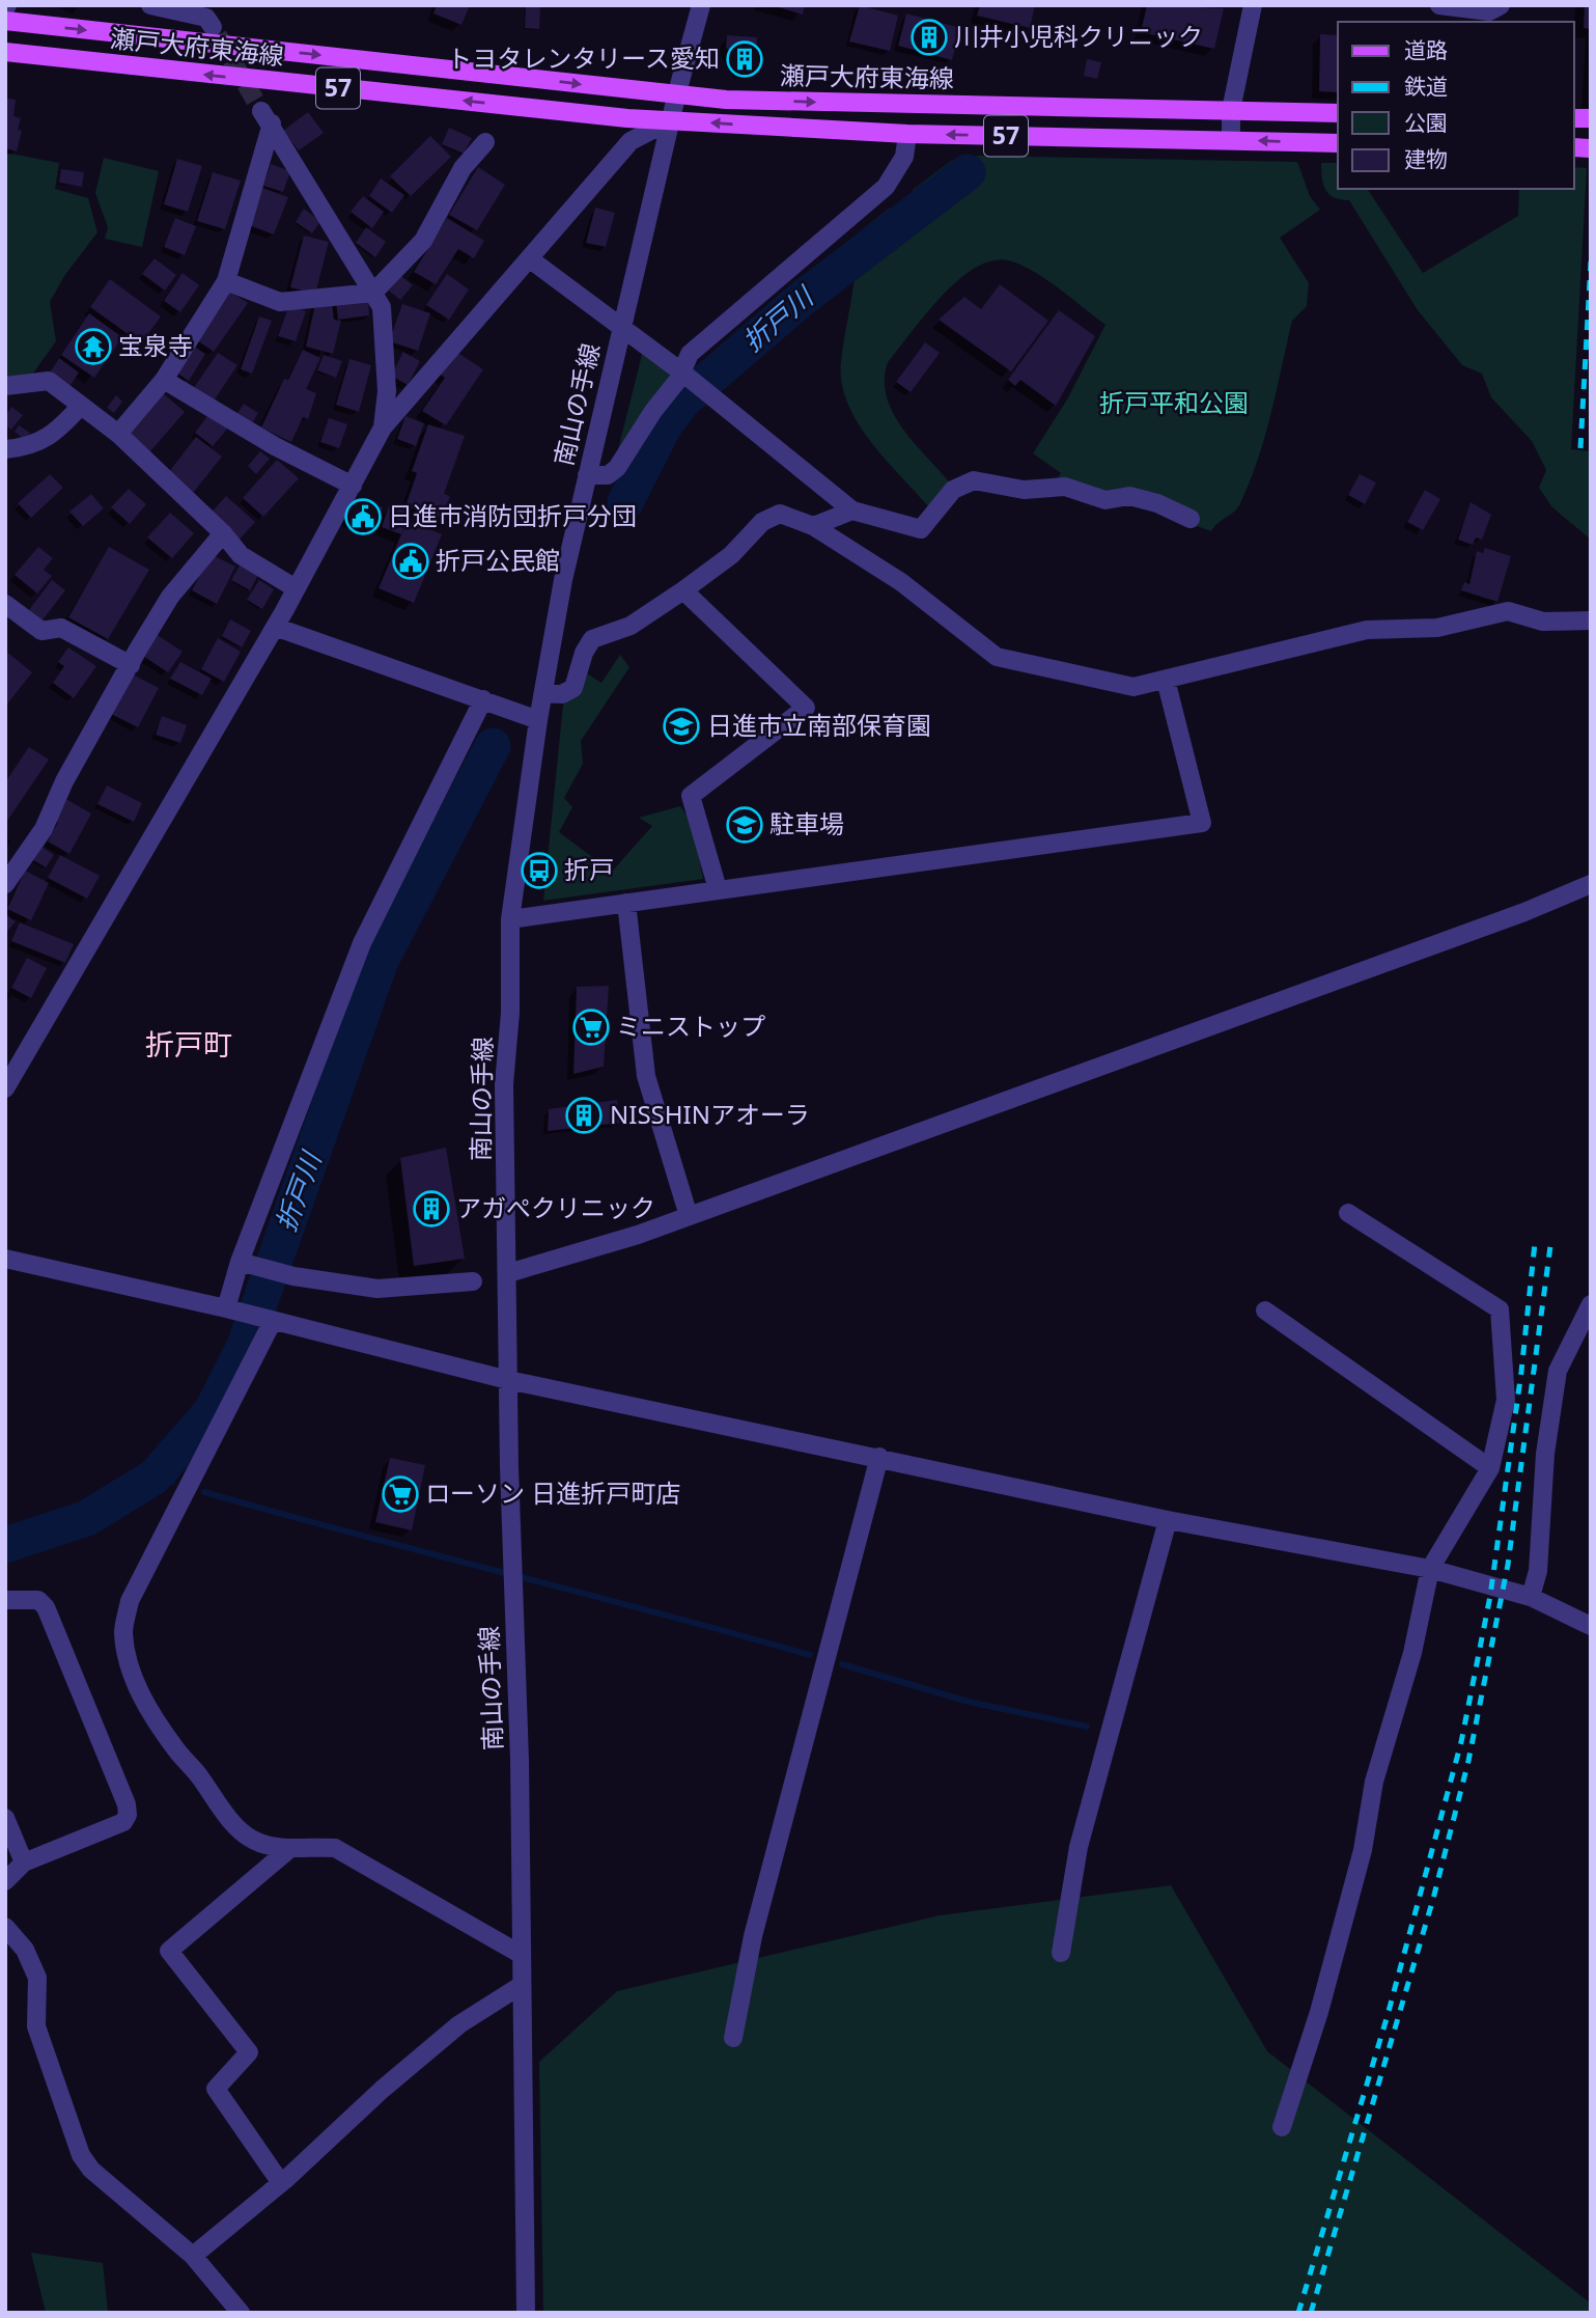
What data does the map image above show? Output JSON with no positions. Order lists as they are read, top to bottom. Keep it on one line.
{"streets":{"main road":["瀬戸大府東海線","57"],"street":["南山の手線"]},"crossings":[["瀬戸大府東海線","南山の手線"]],"districts":["折戸町"],"water":["折戸川"],"parks":["折戸平和公園"],"places":{"building":["川井小児科クリニック","トヨタレンタリース愛知","NISSHINアオーラ","アガぺクリニック"],"temple":["宝泉寺"],"public building":["日進市消防団折戸分団","折戸公民館"],"school or university":["日進市立南部保育園","駐車場"],"bus stop":["折戸"],"supermarket":["ミニストップ","ローソン 日進折戸町店"]},"legend":["道路","鉄道","公園","建物"]}
